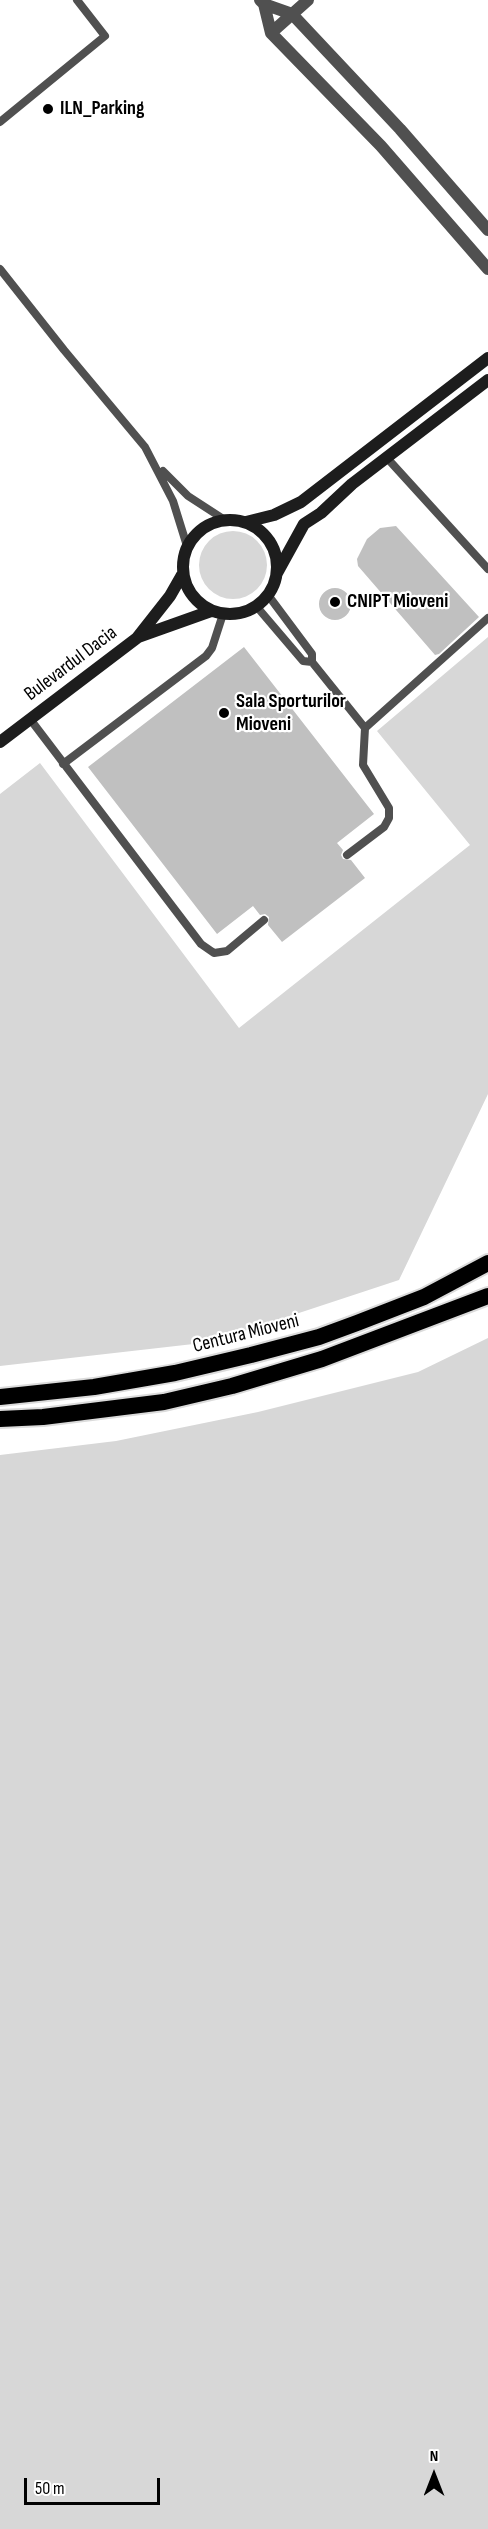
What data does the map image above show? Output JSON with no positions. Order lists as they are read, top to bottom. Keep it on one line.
{"streets":{"highway":["Centura Mioveni"],"main road":["Bulevardul Dacia"]},"places":["ILN_Parking","CNIPT Mioveni","Sala Sporturilor Mioveni"],"scale_bar":"50 m","north":"top"}
